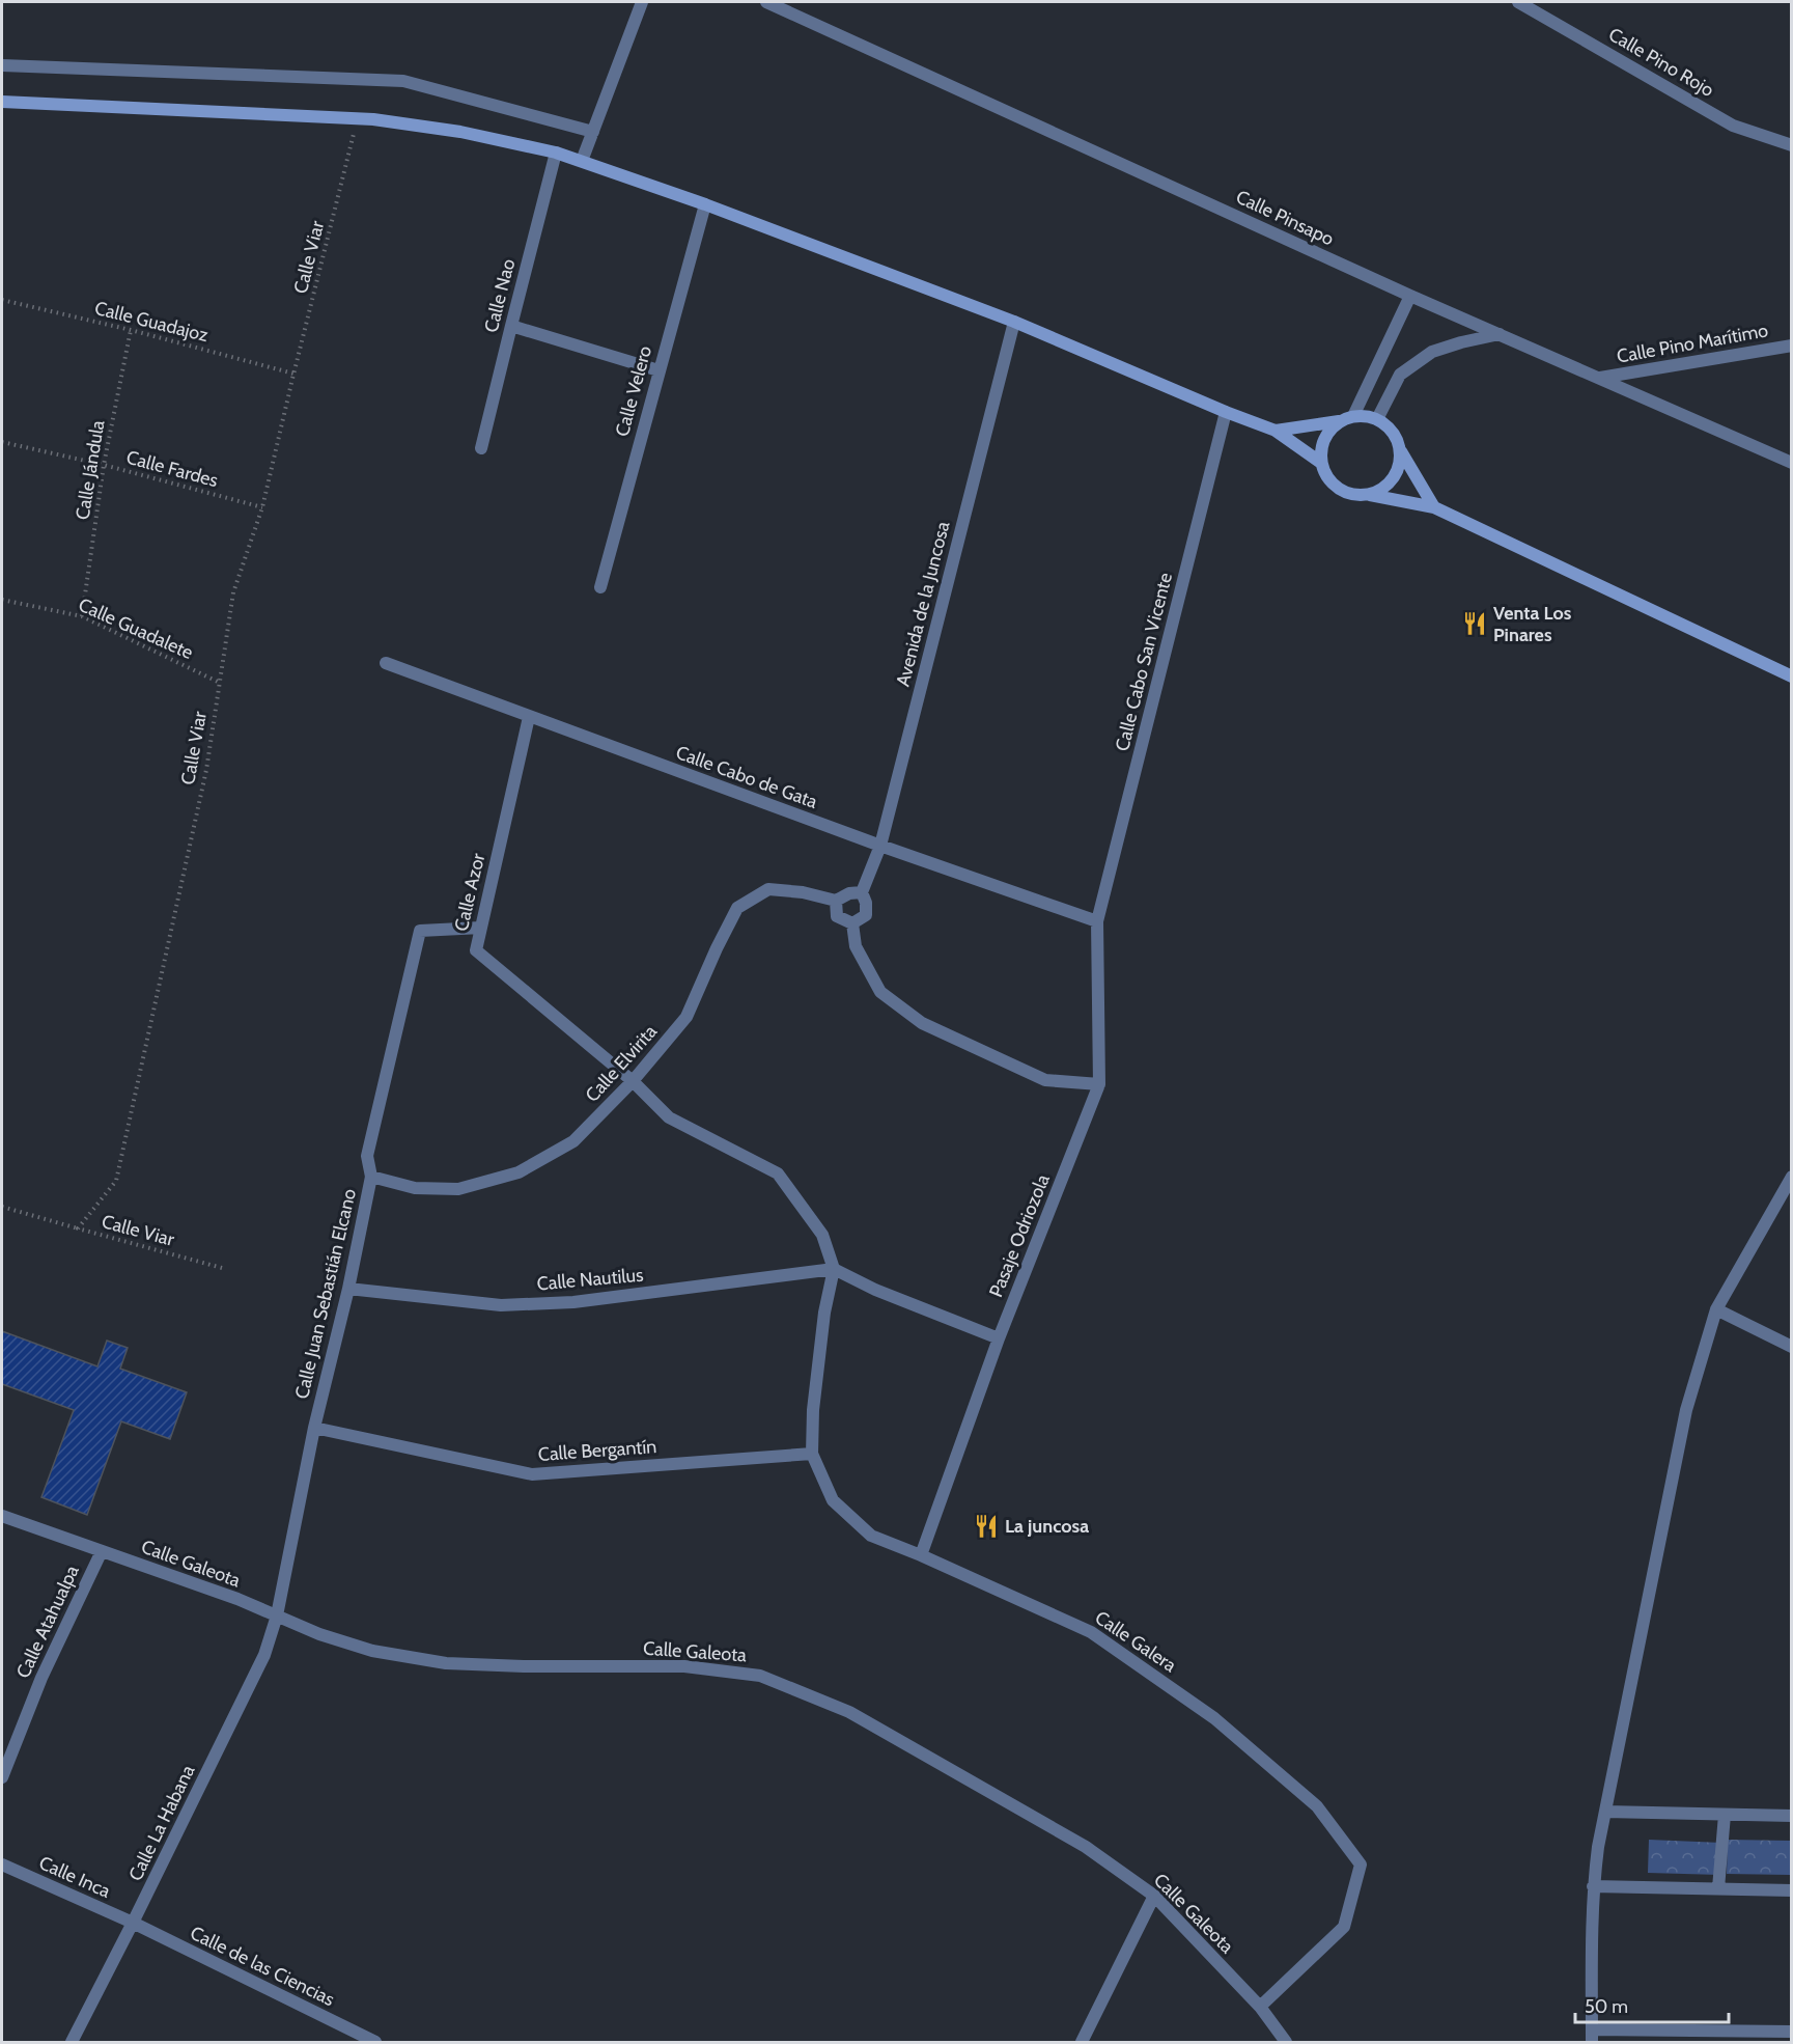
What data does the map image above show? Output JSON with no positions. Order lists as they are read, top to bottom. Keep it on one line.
{"streets":{"street":["Calle Pino Rojo","Calle Pinsapo","Calle Nao","Calle Pino Marítimo","Calle Velero","Avenida de la Juncosa","Calle Cabo San Vicente","Calle Cabo de Gata","Calle Azor","Calle Elvirita","Pasaje Odriozola","Calle Nautilus","Calle Juan Sebastián Elcano","Calle Bergantín","Calle Galeota","Calle Atahualpa","Calle Galera","Calle La Habana","Calle Inca","Calle de las Ciencias"],"path":["Calle Viar","Calle Guadajoz","Calle Fardes","Calle Jándula","Calle Guadalete"]},"crossings":[["Calle Pinsapo","Calle Pino Marítimo"],["Calle Viar","Calle Guadajoz"],["Calle Viar","Calle Fardes"],["Calle Viar","Calle Guadalete"],["Calle Guadajoz","Calle Jándula"],["Calle Fardes","Calle Jándula"],["Calle Jándula","Calle Guadalete"],["Avenida de la Juncosa","Calle Cabo de Gata"],["Avenida de la Juncosa","Calle Elvirita"],["Calle Cabo San Vicente","Calle Cabo de Gata"],["Calle Cabo San Vicente","Pasaje Odriozola"],["Calle Cabo de Gata","Calle Azor"],["Calle Cabo de Gata","Pasaje Odriozola"],["Calle Azor","Calle Elvirita"],["Calle Azor","Calle Juan Sebastián Elcano"],["Calle Elvirita","Calle Juan Sebastián Elcano"],["Pasaje Odriozola","Calle Galera"],["Calle Nautilus","Calle Juan Sebastián Elcano"],["Calle Nautilus","Calle Galera"],["Calle Juan Sebastián Elcano","Calle Bergantín"],["Calle Juan Sebastián Elcano","Calle Galeota"],["Calle Juan Sebastián Elcano","Calle La Habana"],["Calle Bergantín","Calle Galera"],["Calle Galeota","Calle Atahualpa"],["Calle Galeota","Calle Galera"],["Calle Galeota","Calle La Habana"],["Calle La Habana","Calle Inca"],["Calle La Habana","Calle de las Ciencias"],["Calle Inca","Calle de las Ciencias"]],"places":{"restaurant":["Venta Los Pinares","La juncosa"]},"scale_bar":"50 m"}
